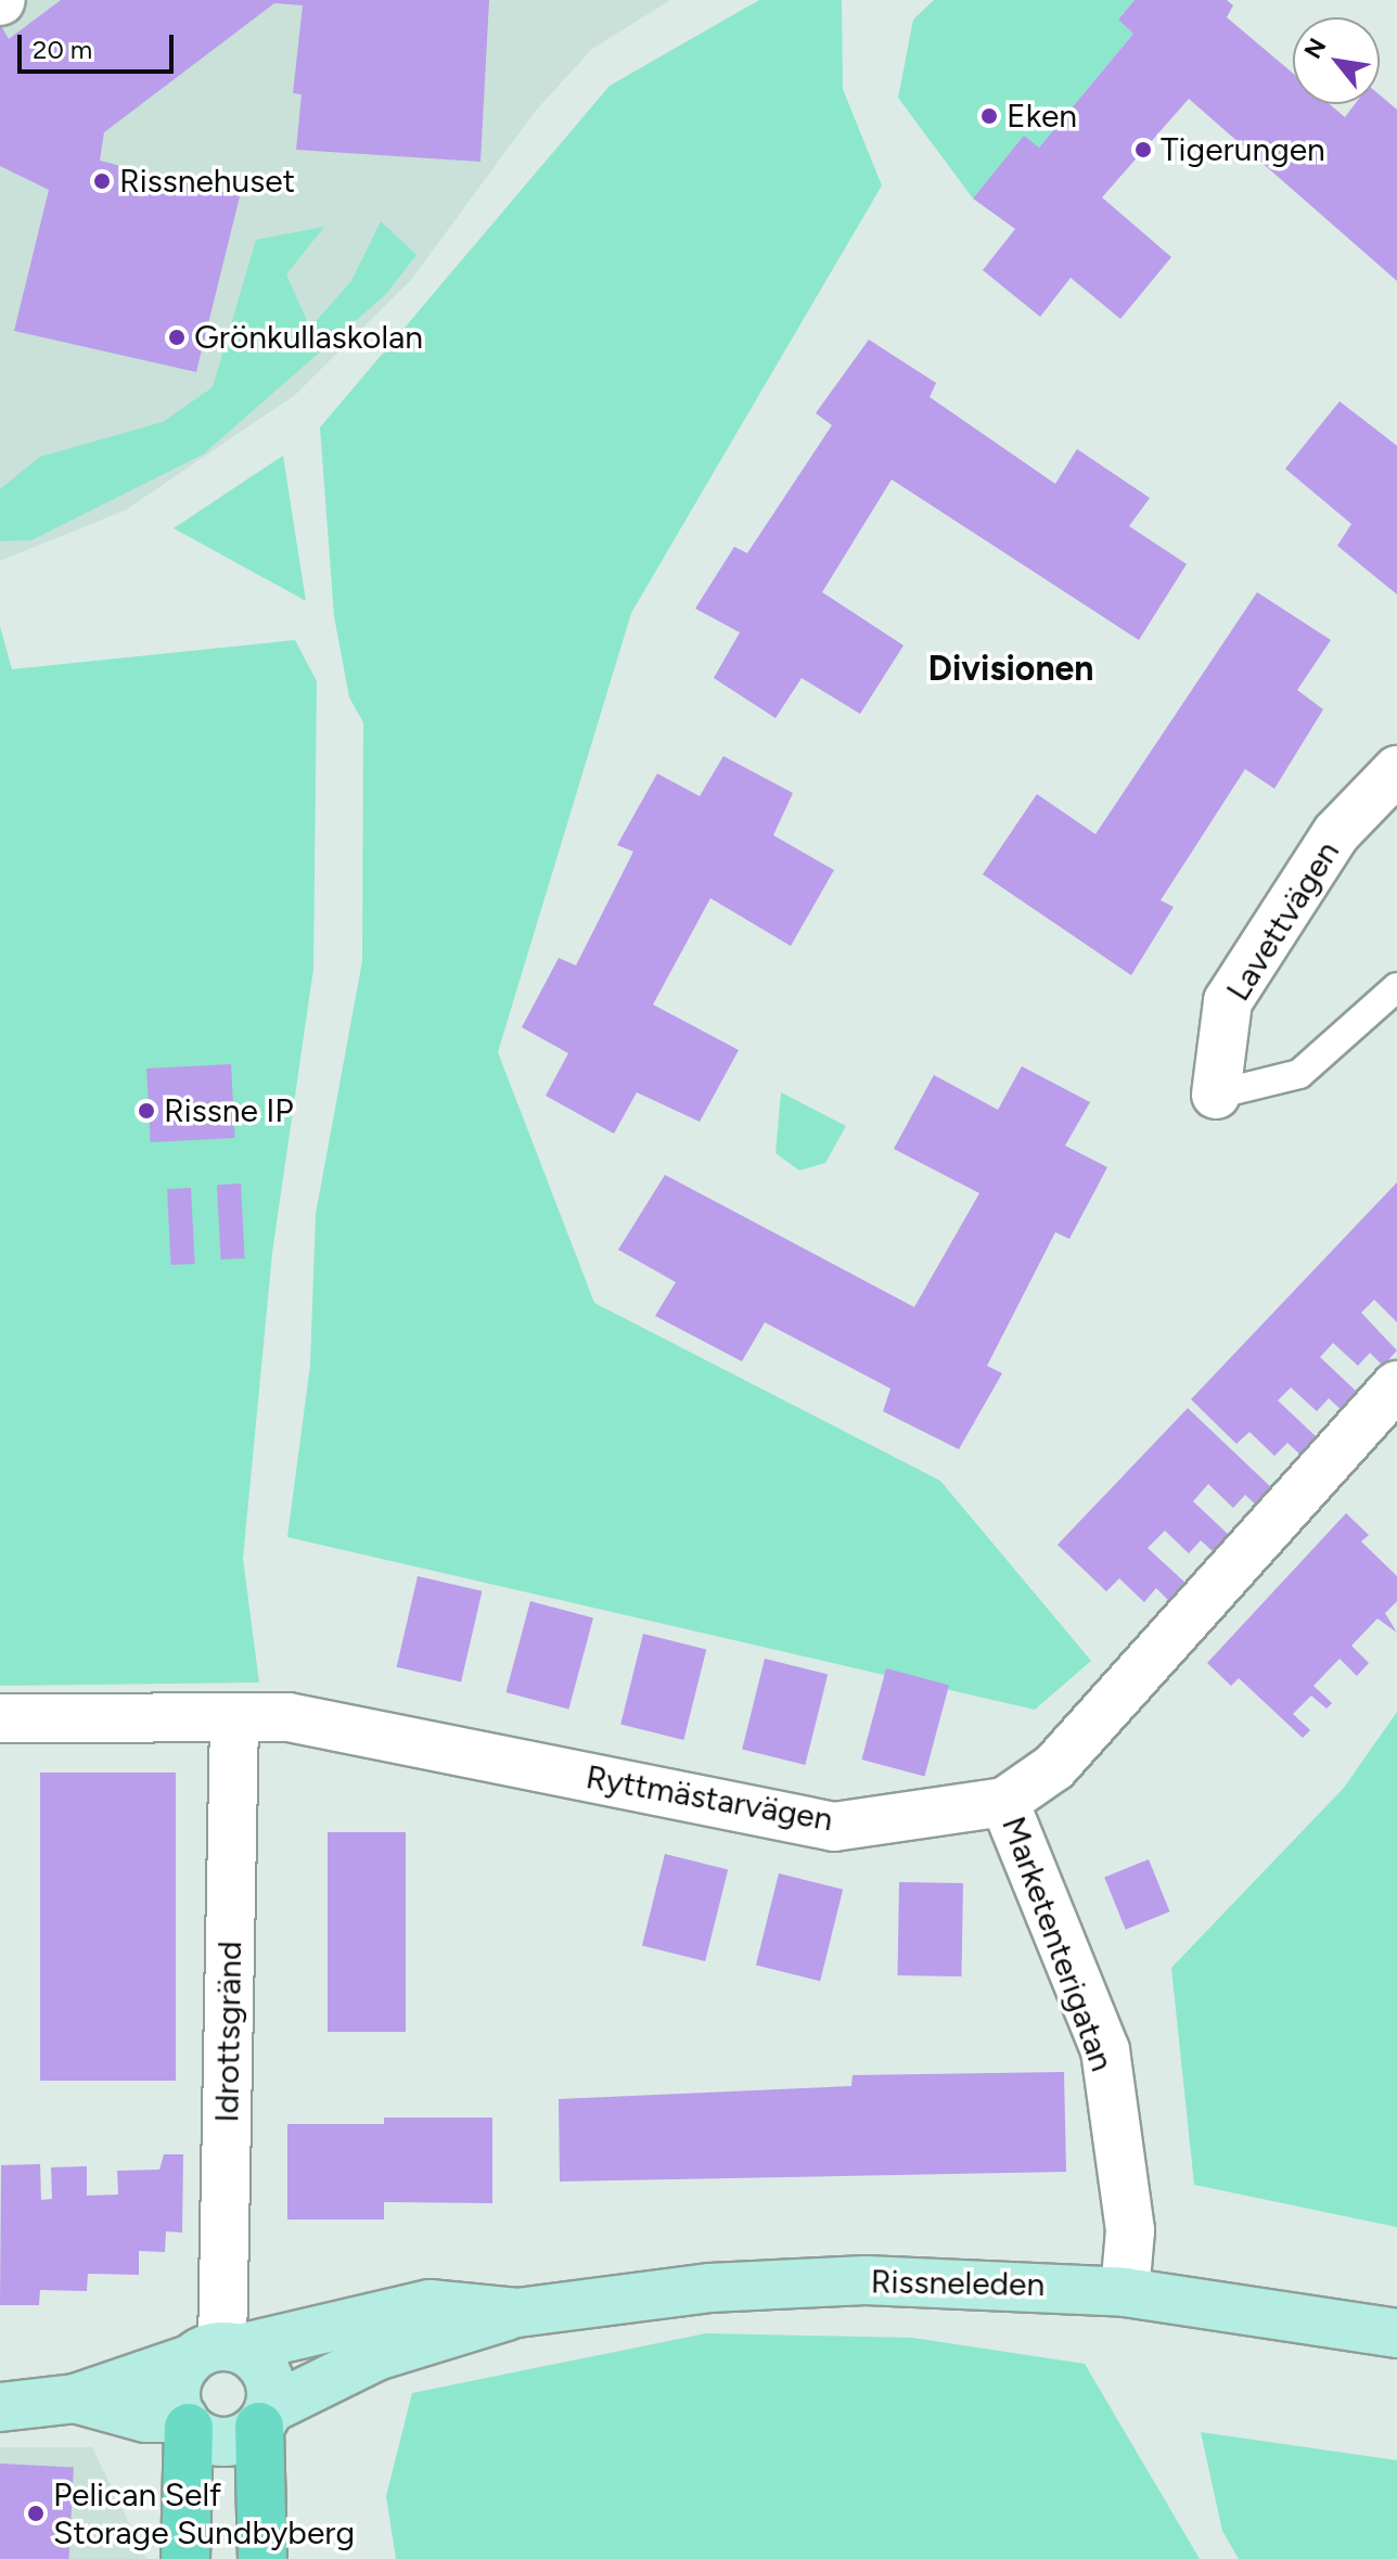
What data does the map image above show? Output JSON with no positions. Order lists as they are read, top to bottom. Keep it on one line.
{"streets":{"street":["Lavettvägen","Ryttmästarvägen","Marketenterigatan","Idrottsgränd","Rissneleden"]},"crossings":[["Ryttmästarvägen","Marketenterigatan"],["Ryttmästarvägen","Idrottsgränd"],["Marketenterigatan","Rissneleden"],["Idrottsgränd","Rissneleden"]],"districts":["Divisionen"],"places":["Eken","Tigerungen","Rissnehuset","Grönkullaskolan","Rissne IP","Pelican Self Storage Sundbyberg"],"scale_bar":"20 m","north":"top left"}
